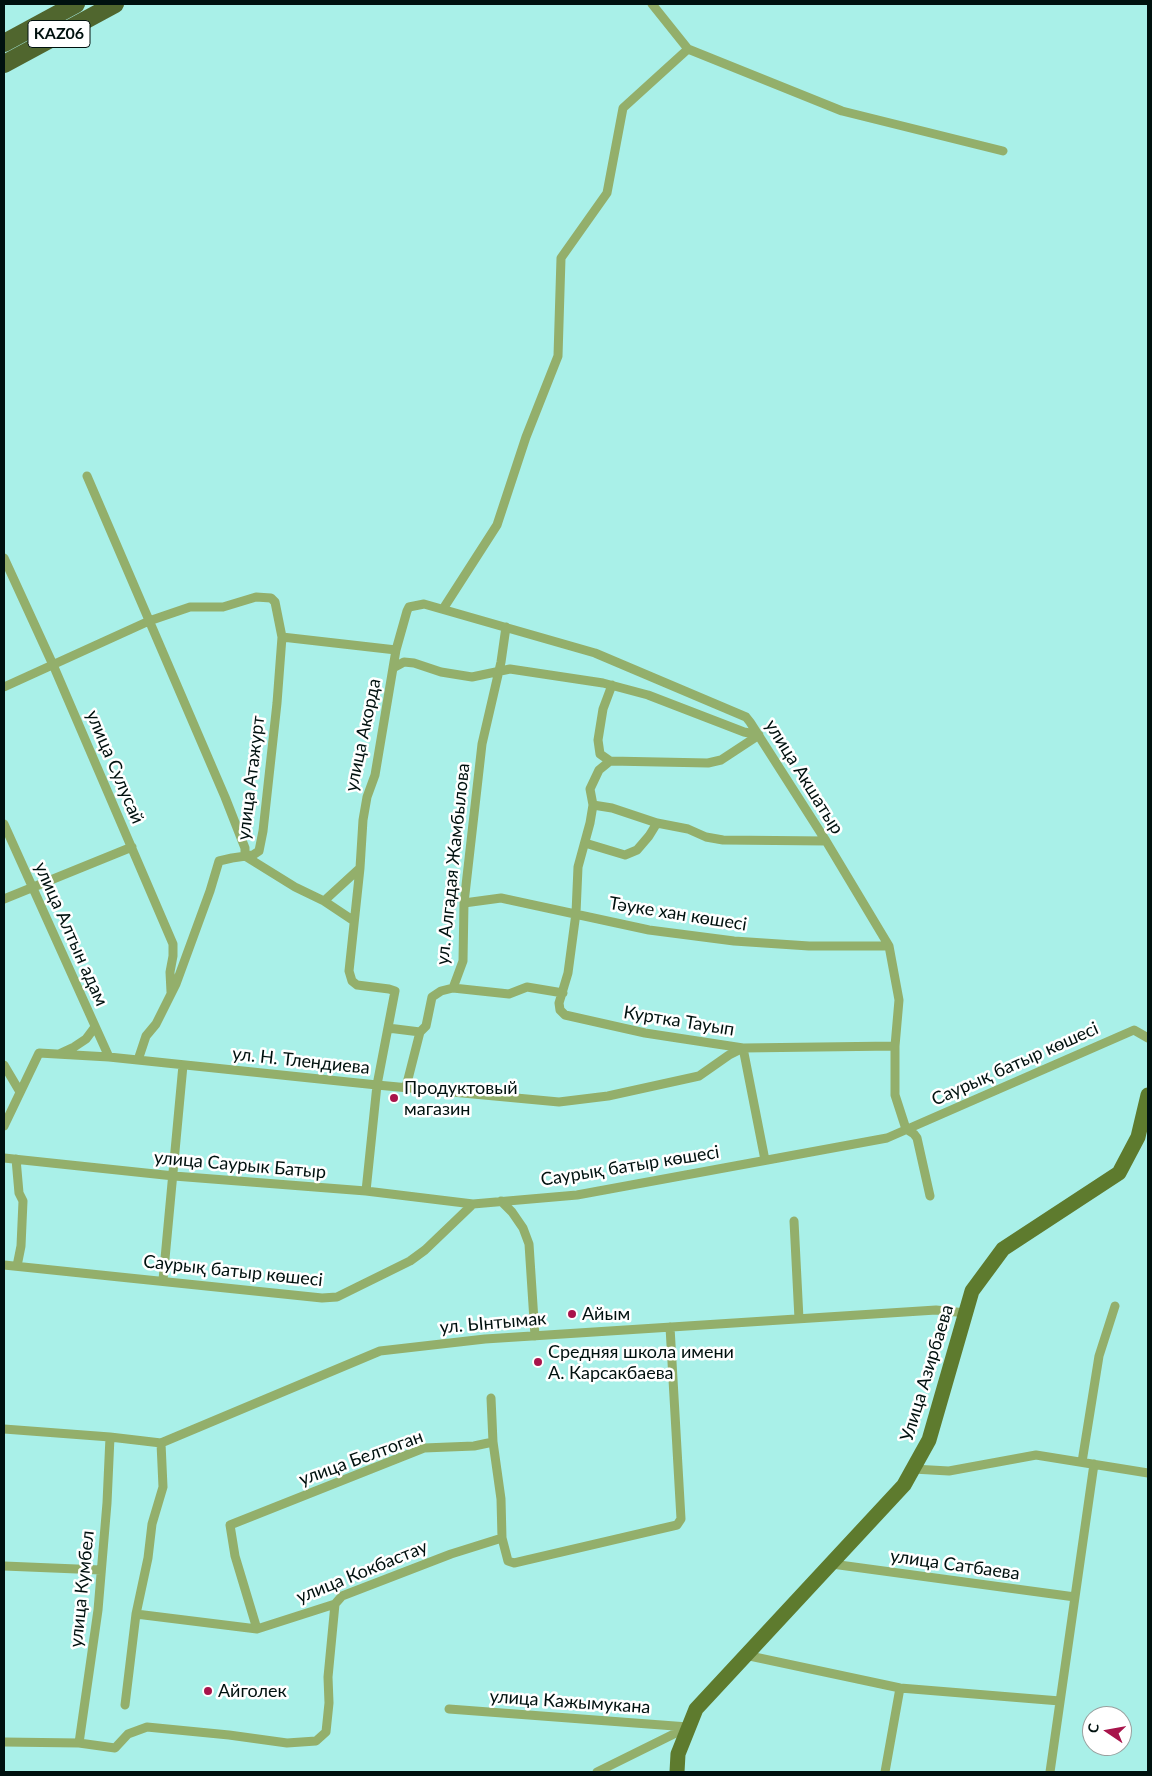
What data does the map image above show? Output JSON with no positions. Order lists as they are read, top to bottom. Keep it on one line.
{"streets":{"highway":["KАZ06"],"main road":["Улица Азирбаева"],"street":["улица Акорда","улица Сулусай","улица Акшатыр","улица Атажурт","ул. Алгадая Жамбылова","Тәуке хан көшесі","улица Алтын адам","Куртка Тауып","ул. Н. Тлендиева","Саурық батыр көшесі","улица Саурык Батыр","ул. Ынтымак","улица Белтоган","улица Сатбаева","улица Кокбастау","улица Кумбел","улица Кажымукана"]},"crossings":[["улица Акорда","улица Акшатыр"],["улица Сулусай","улица Атажурт"],["улица Акшатыр","ул. Алгадая Жамбылова"],["улица Акшатыр","Тәуке хан көшесі"],["улица Акшатыр","Куртка Тауып"],["улица Акшатыр","Саурық батыр көшесі"],["улица Атажурт","ул. Н. Тлендиева"],["ул. Алгадая Жамбылова","Тәуке хан көшесі"],["ул. Алгадая Жамбылова","ул. Н. Тлендиева"],["Тәуке хан көшесі","Куртка Тауып"],["улица Алтын адам","ул. Н. Тлендиева"],["Куртка Тауып","ул. Н. Тлендиева"],["Саурық батыр көшесі","улица Саурык Батыр"],["ул. Ынтымак","Улица Азирбаева"],["Улица Азирбаева","улица Сатбаева"],["Улица Азирбаева","улица Кажымукана"],["улица Белтоган","улица Кокбастау"]],"places":["Продуктовый магазин","Айым","Средняя школа имени А. Карсакбаева","Айголек"],"north":"left"}
